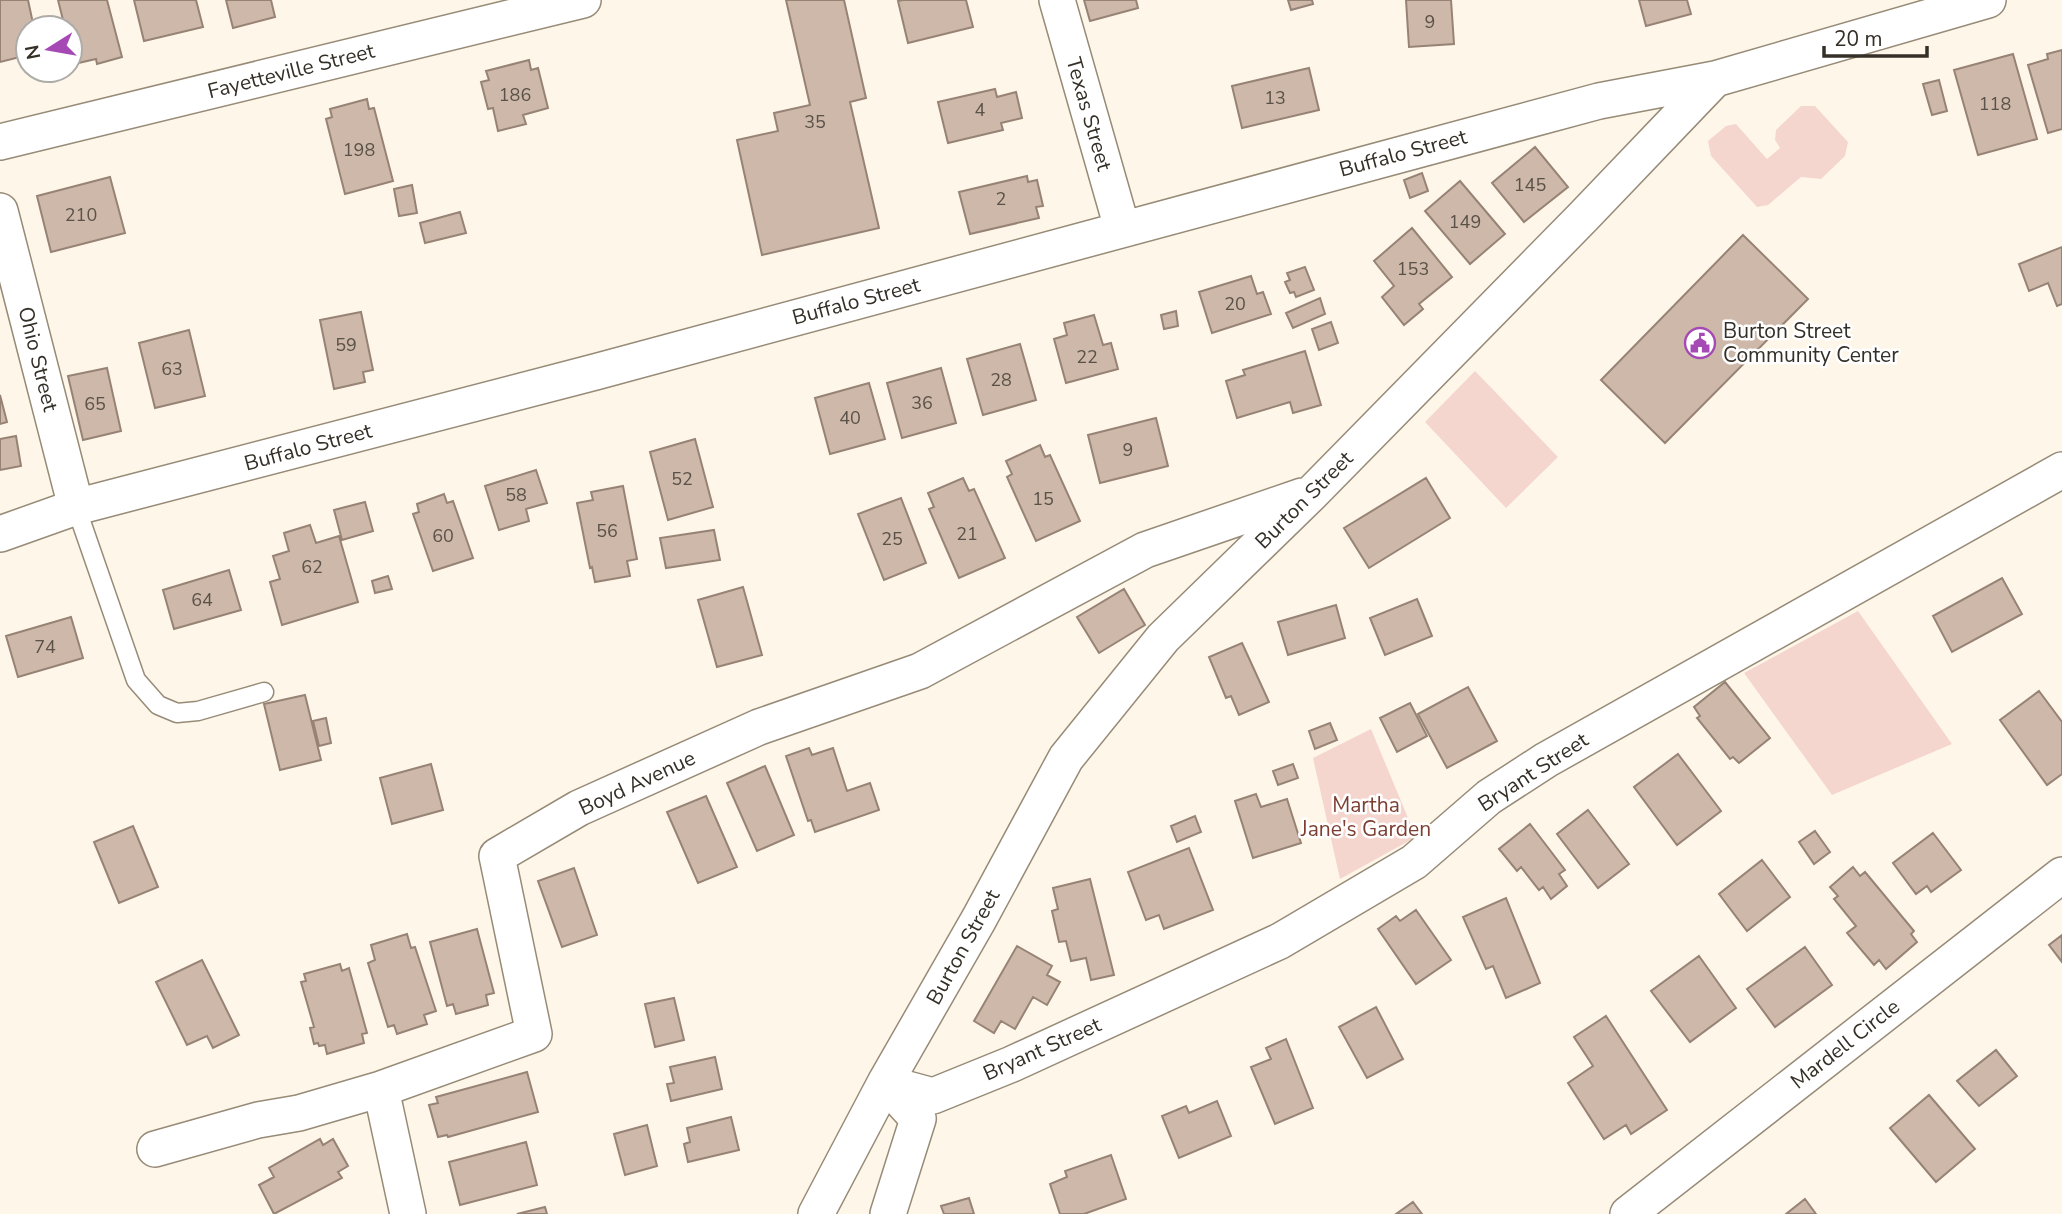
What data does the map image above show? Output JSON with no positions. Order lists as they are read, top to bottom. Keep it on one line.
{"streets":{"street":["Fayetteville Street","Texas Street","Buffalo Street","Ohio Street","Burton Street","Bryant Street","Boyd Avenue","Mardell Circle"]},"crossings":[["Texas Street","Buffalo Street"],["Buffalo Street","Ohio Street"],["Buffalo Street","Burton Street"],["Burton Street","Bryant Street"],["Burton Street","Boyd Avenue"]],"parks":["Martha Jane's Garden"],"places":{"public building":["Burton Street Community Center"]},"house_numbers":["9","186","13","118","4","35","198","145","2","210","149","153","20","59","22","63","28","36","65","40","9","52","58","15","56","21","60","25","62","64","74"],"scale_bar":"20 m","north":"left"}
